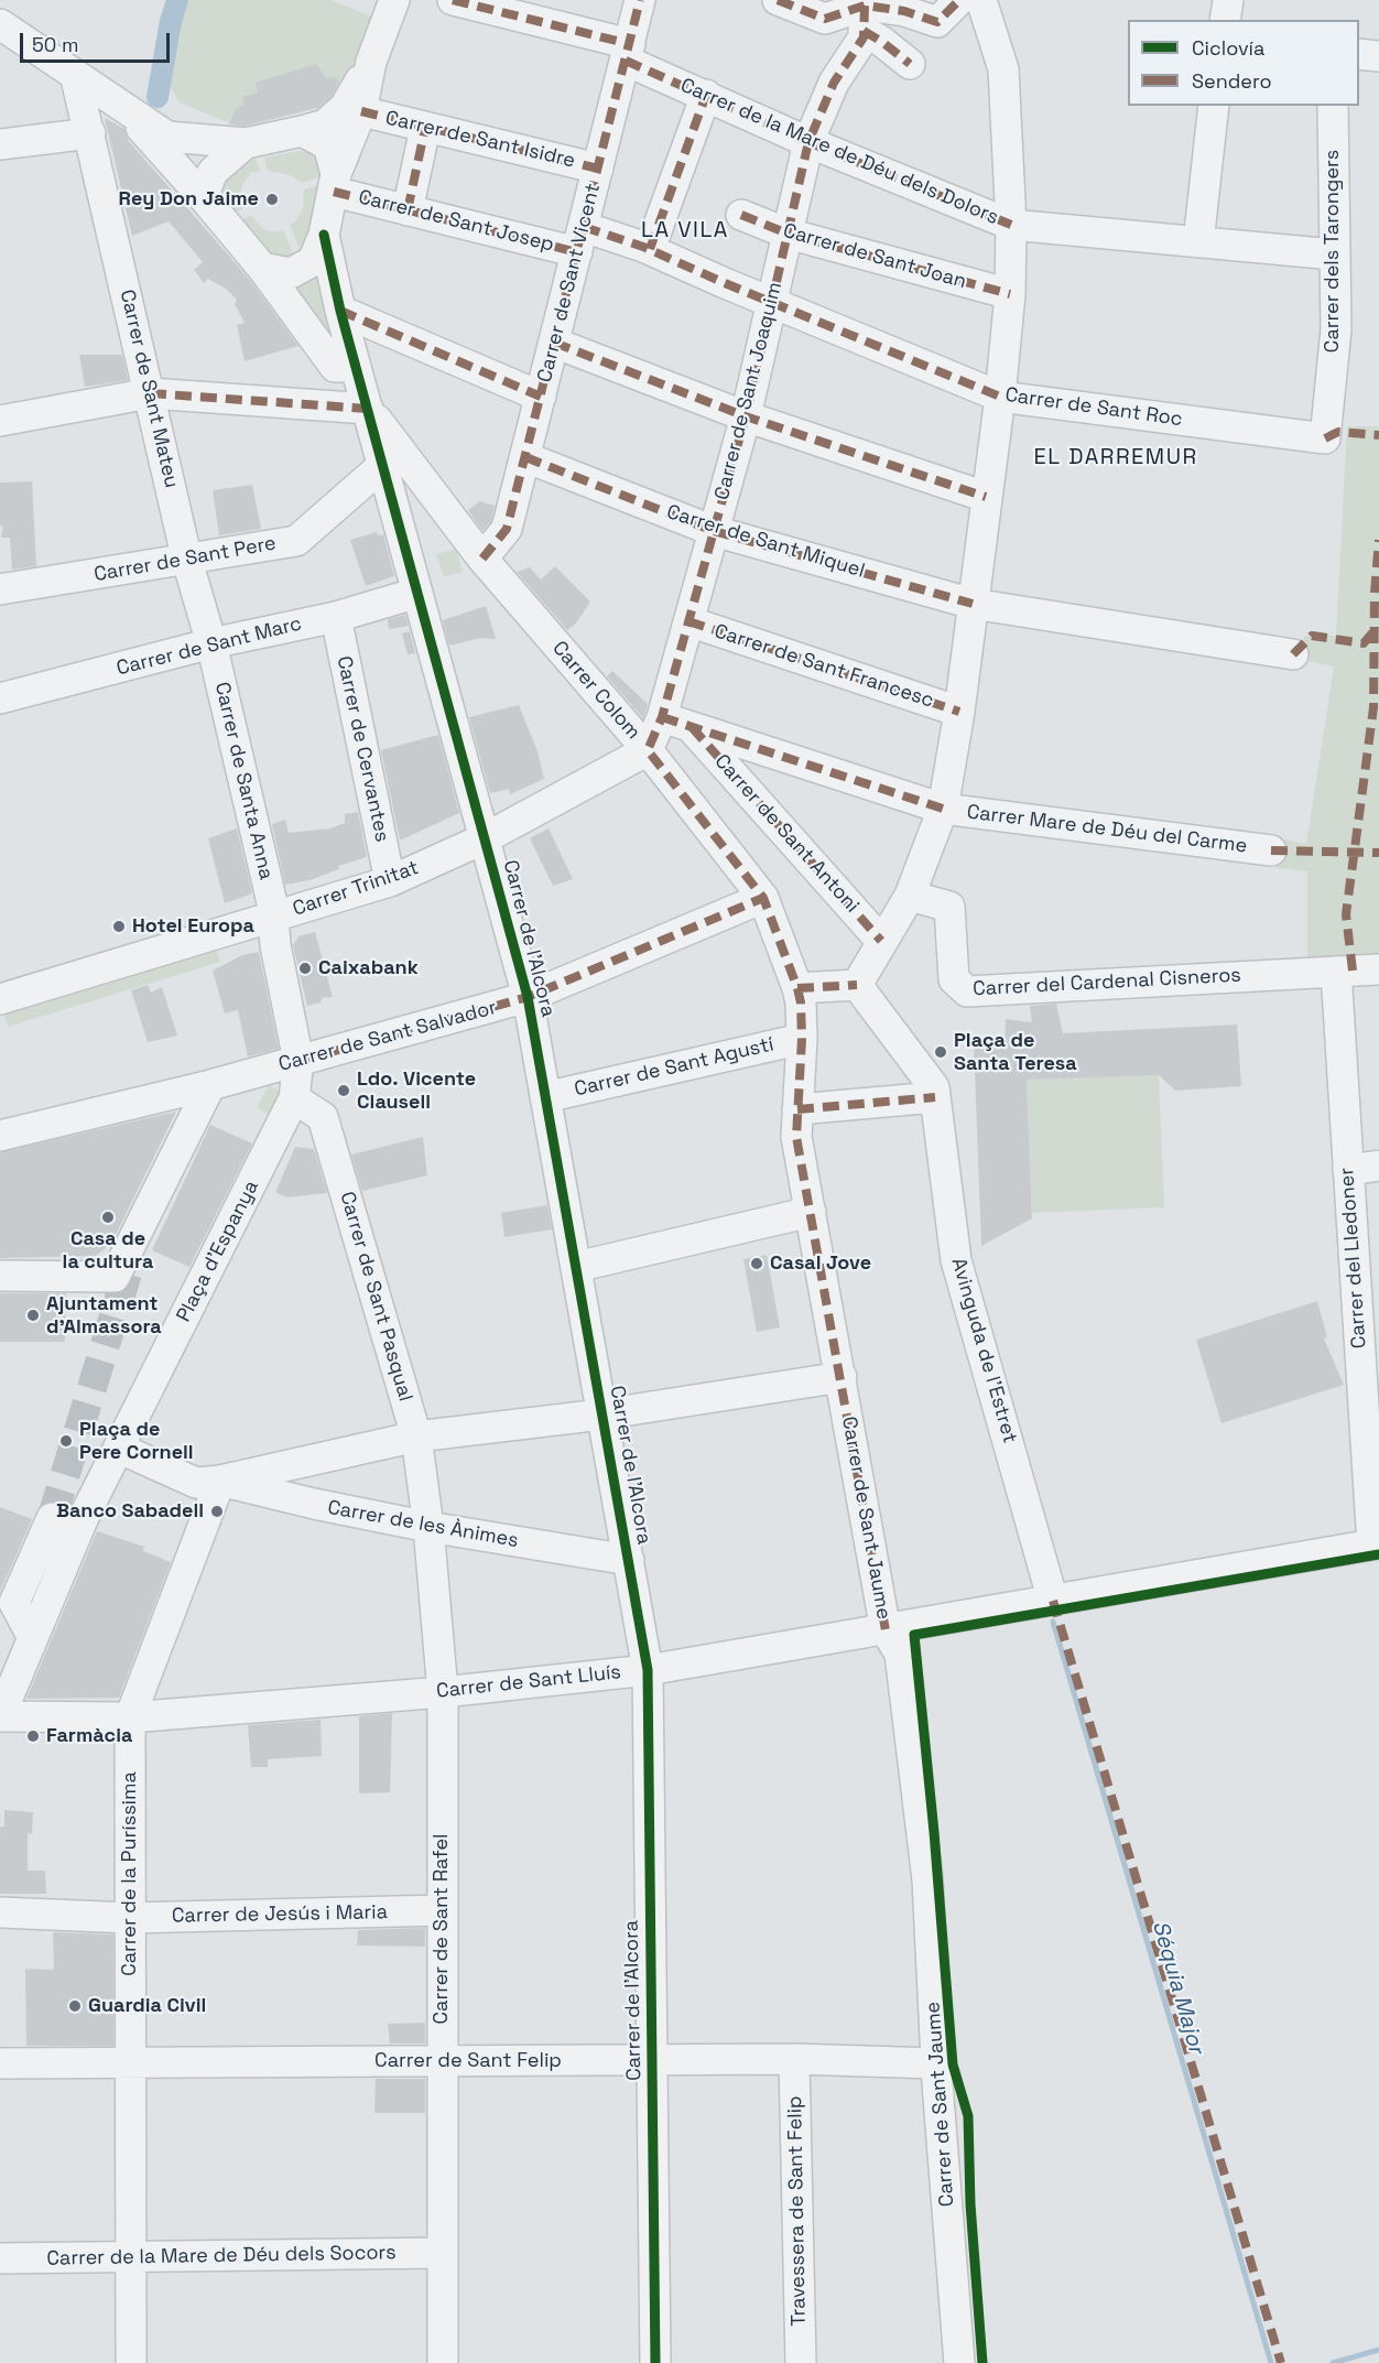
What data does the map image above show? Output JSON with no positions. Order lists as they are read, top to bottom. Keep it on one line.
{"streets":{"street":["Carrer de Sant Isidre","Carrer de la Mare de Déu dels Dolors","Carrer de Sant Josep","Carrer dels Tarongers","Carrer de Sant Joan","Carrer de Sant Vicent","Carrer de Sant Mateu","Carrer de Sant Joaquim","Carrer de Sant Roc","Carrer de Sant Miquel","Carrer de Sant Pere","Carrer de Sant Marc","Carrer de Sant Francesc","Carrer Colom","Carrer de Cervantes","Carrer de Santa Anna","Carrer Mare de Déu del Carme","Carrer de Sant Antoni","Carrer Trinitat","Carrer de l'Alcora","Carrer del Cardenal Cisneros","Carrer de Sant Salvador","Carrer de Sant Agustí","Plaça d'Espanya","Carrer del Lledoner","Carrer de Sant Pasqual","Avinguda de l'Estret","Carrer de Sant Jaume","Carrer de les Ànimes","Carrer de Sant Lluís","Carrer de la Puríssima","Carrer de Jesús i Maria","Carrer de Sant Rafel","Carrer de Sant Felip","Travessera de Sant Felip","Carrer de la Mare de Déu dels Socors"]},"crossings":[["Carrer de Sant Isidre","Carrer de Sant Vicent"],["Carrer de la Mare de Déu dels Dolors","Carrer dels Tarongers"],["Carrer de la Mare de Déu dels Dolors","Carrer de Sant Vicent"],["Carrer de la Mare de Déu dels Dolors","Carrer de Sant Joaquim"],["Carrer de Sant Josep","Carrer de Sant Vicent"],["Carrer de Sant Josep","Carrer de Sant Roc"],["Carrer de Sant Josep","Carrer de l'Alcora"],["Carrer dels Tarongers","Carrer de Sant Roc"],["Carrer de Sant Joan","Carrer de Sant Joaquim"],["Carrer de Sant Vicent","Carrer de Sant Miquel"],["Carrer de Sant Vicent","Carrer Colom"],["Carrer de Sant Mateu","Carrer de Sant Pere"],["Carrer de Sant Mateu","Carrer de Sant Marc"],["Carrer de Sant Mateu","Carrer de Santa Anna"],["Carrer de Sant Joaquim","Carrer de Sant Roc"],["Carrer de Sant Joaquim","Carrer de Sant Miquel"],["Carrer de Sant Joaquim","Carrer de Sant Francesc"],["Carrer de Sant Joaquim","Carrer Colom"],["Carrer de Sant Joaquim","Carrer Mare de Déu del Carme"],["Carrer de Sant Joaquim","Carrer Trinitat"],["Carrer de Sant Pere","Carrer de l'Alcora"],["Carrer de Sant Marc","Carrer de Cervantes"],["Carrer de Sant Marc","Carrer de Santa Anna"],["Carrer de Sant Marc","Carrer de l'Alcora"],["Carrer Colom","Carrer Trinitat"],["Carrer Colom","Carrer de l'Alcora"],["Carrer Colom","Carrer de Sant Salvador"],["Carrer Colom","Carrer de Sant Jaume"],["Carrer de Cervantes","Carrer Trinitat"],["Carrer de Santa Anna","Carrer Trinitat"],["Carrer Mare de Déu del Carme","Carrer de Sant Antoni"],["Carrer Trinitat","Carrer de l'Alcora"],["Carrer de l'Alcora","Carrer de Sant Salvador"],["Carrer de l'Alcora","Carrer de Sant Agustí"],["Carrer de l'Alcora","Carrer de les Ànimes"],["Carrer de l'Alcora","Carrer de Sant Lluís"],["Carrer de l'Alcora","Carrer de Sant Felip"],["Carrer del Cardenal Cisneros","Carrer del Lledoner"],["Carrer de Sant Agustí","Carrer de Sant Jaume"],["Plaça d'Espanya","Carrer de Sant Pasqual"],["Carrer del Lledoner","Carrer de Sant Lluís"],["Carrer de Sant Pasqual","Carrer de les Ànimes"],["Carrer de Sant Pasqual","Carrer de Sant Lluís"],["Carrer de Sant Pasqual","Carrer de Sant Rafel"],["Avinguda de l'Estret","Carrer de Sant Lluís"],["Carrer de Sant Jaume","Carrer de Sant Lluís"],["Carrer de Sant Jaume","Carrer de Sant Felip"],["Carrer de les Ànimes","Carrer de la Puríssima"],["Carrer de Sant Lluís","Carrer de la Puríssima"],["Carrer de Sant Lluís","Carrer de Sant Rafel"],["Carrer de la Puríssima","Carrer de Jesús i Maria"],["Carrer de la Puríssima","Carrer de Sant Felip"],["Carrer de la Puríssima","Carrer de la Mare de Déu dels Socors"],["Carrer de Jesús i Maria","Carrer de Sant Rafel"],["Carrer de Sant Rafel","Carrer de Sant Felip"],["Carrer de Sant Rafel","Carrer de la Mare de Déu dels Socors"],["Carrer de Sant Felip","Travessera de Sant Felip"]],"districts":["LA VILA","EL DARREMUR"],"water":["Séquia Major"],"places":["Rey Don Jaime","Hotel Europa","Caixabank","Plaça de Santa Teresa","Ldo. Vicente Clausell","Casa de la cultura","Casal Jove","Ajuntament d'Almassora","Plaça de Pere Cornell","Banco Sabadell","Farmàcia","Guardia Civil"],"legend":["Ciclovía","Sendero"],"scale_bar":"50 m"}
